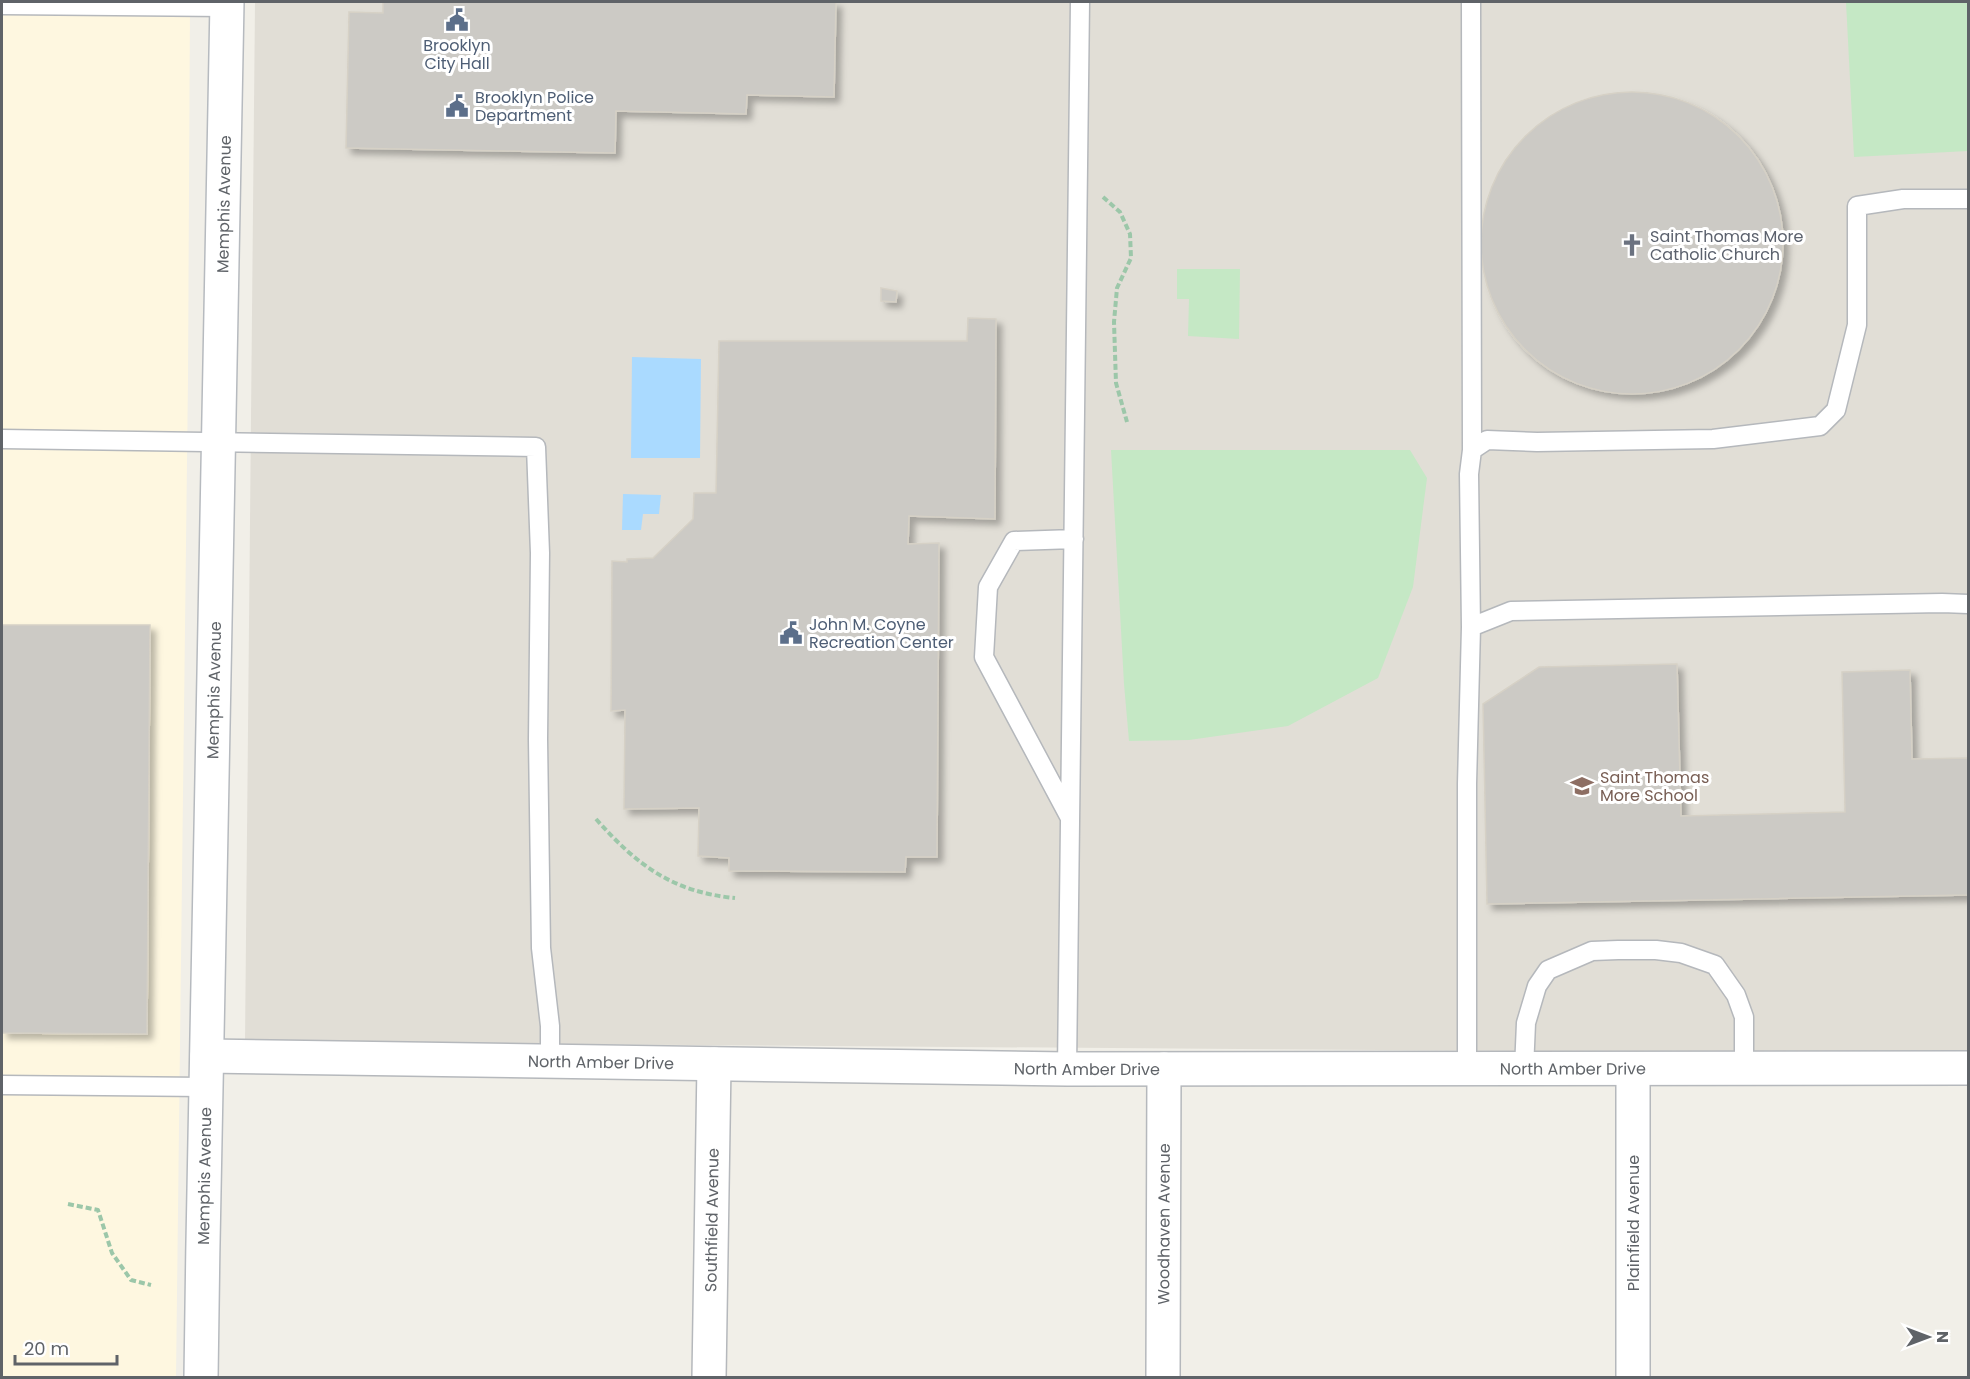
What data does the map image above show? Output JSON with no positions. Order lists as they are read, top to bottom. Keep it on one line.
{"streets":{"street":["Memphis Avenue","North Amber Drive","Southfield Avenue","Woodhaven Avenue","Plainfield Avenue"]},"crossings":[["Memphis Avenue","North Amber Drive"],["North Amber Drive","Southfield Avenue"],["North Amber Drive","Woodhaven Avenue"],["North Amber Drive","Plainfield Avenue"]],"places":{"public building":["Brooklyn City Hall","Brooklyn Police Department","John M. Coyne Recreation Center"],"church":["Saint Thomas More Catholic Church"],"school or university":["Saint Thomas More School"]},"scale_bar":"20 m","north":"right"}
